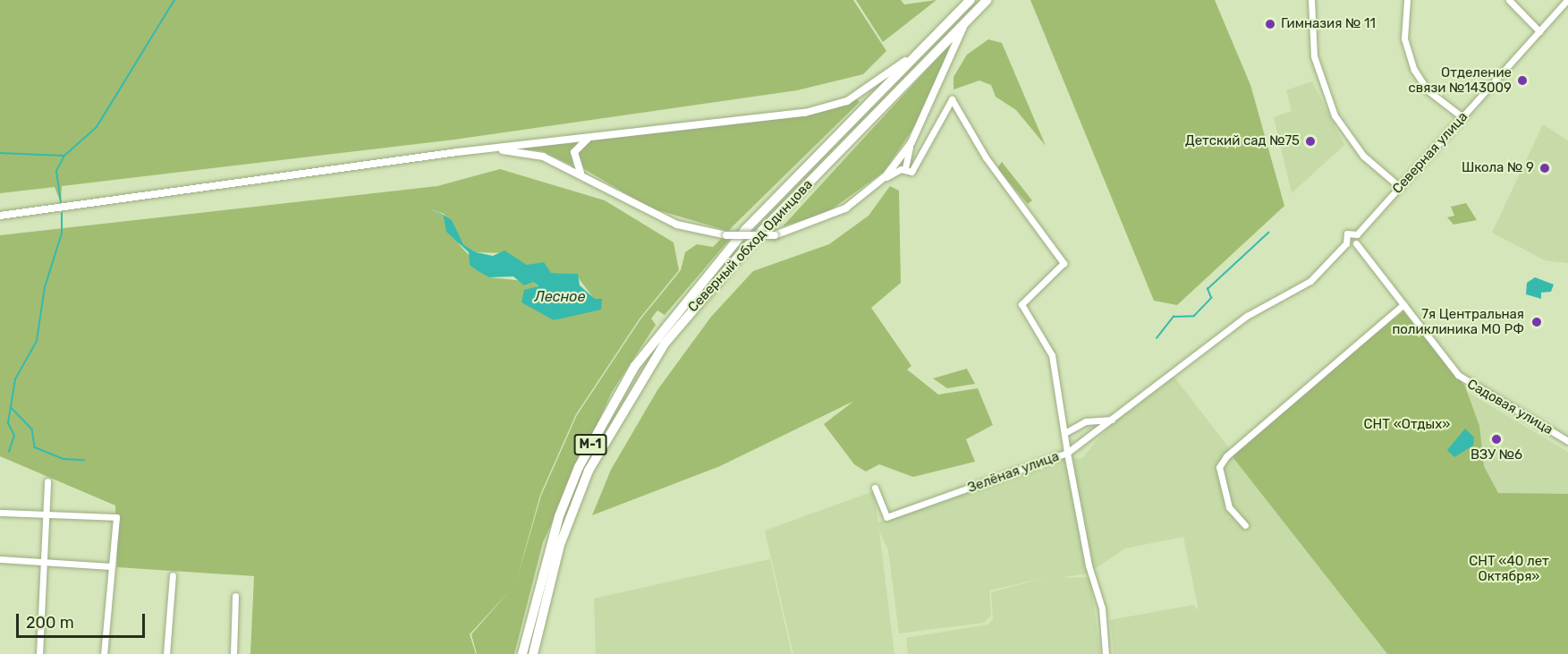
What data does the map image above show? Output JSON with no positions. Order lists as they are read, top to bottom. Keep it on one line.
{"streets":{"highway":["Северный обход Одинцова","М-1"],"street":["Северная улица","Садовая улица","Зелёная улица"]},"crossings":[["Северный обход Одинцова","М-1"]],"water":["Лесное"],"parks":["СНТ «Отдых»","СНТ «40 лет Октября»"],"places":["Гимназия № 11","Отделение связи №143009","Детский сад №75","Школа № 9","7я Центральная поликлиника МО РФ","ВЗУ №6"],"scale_bar":"200 m"}
